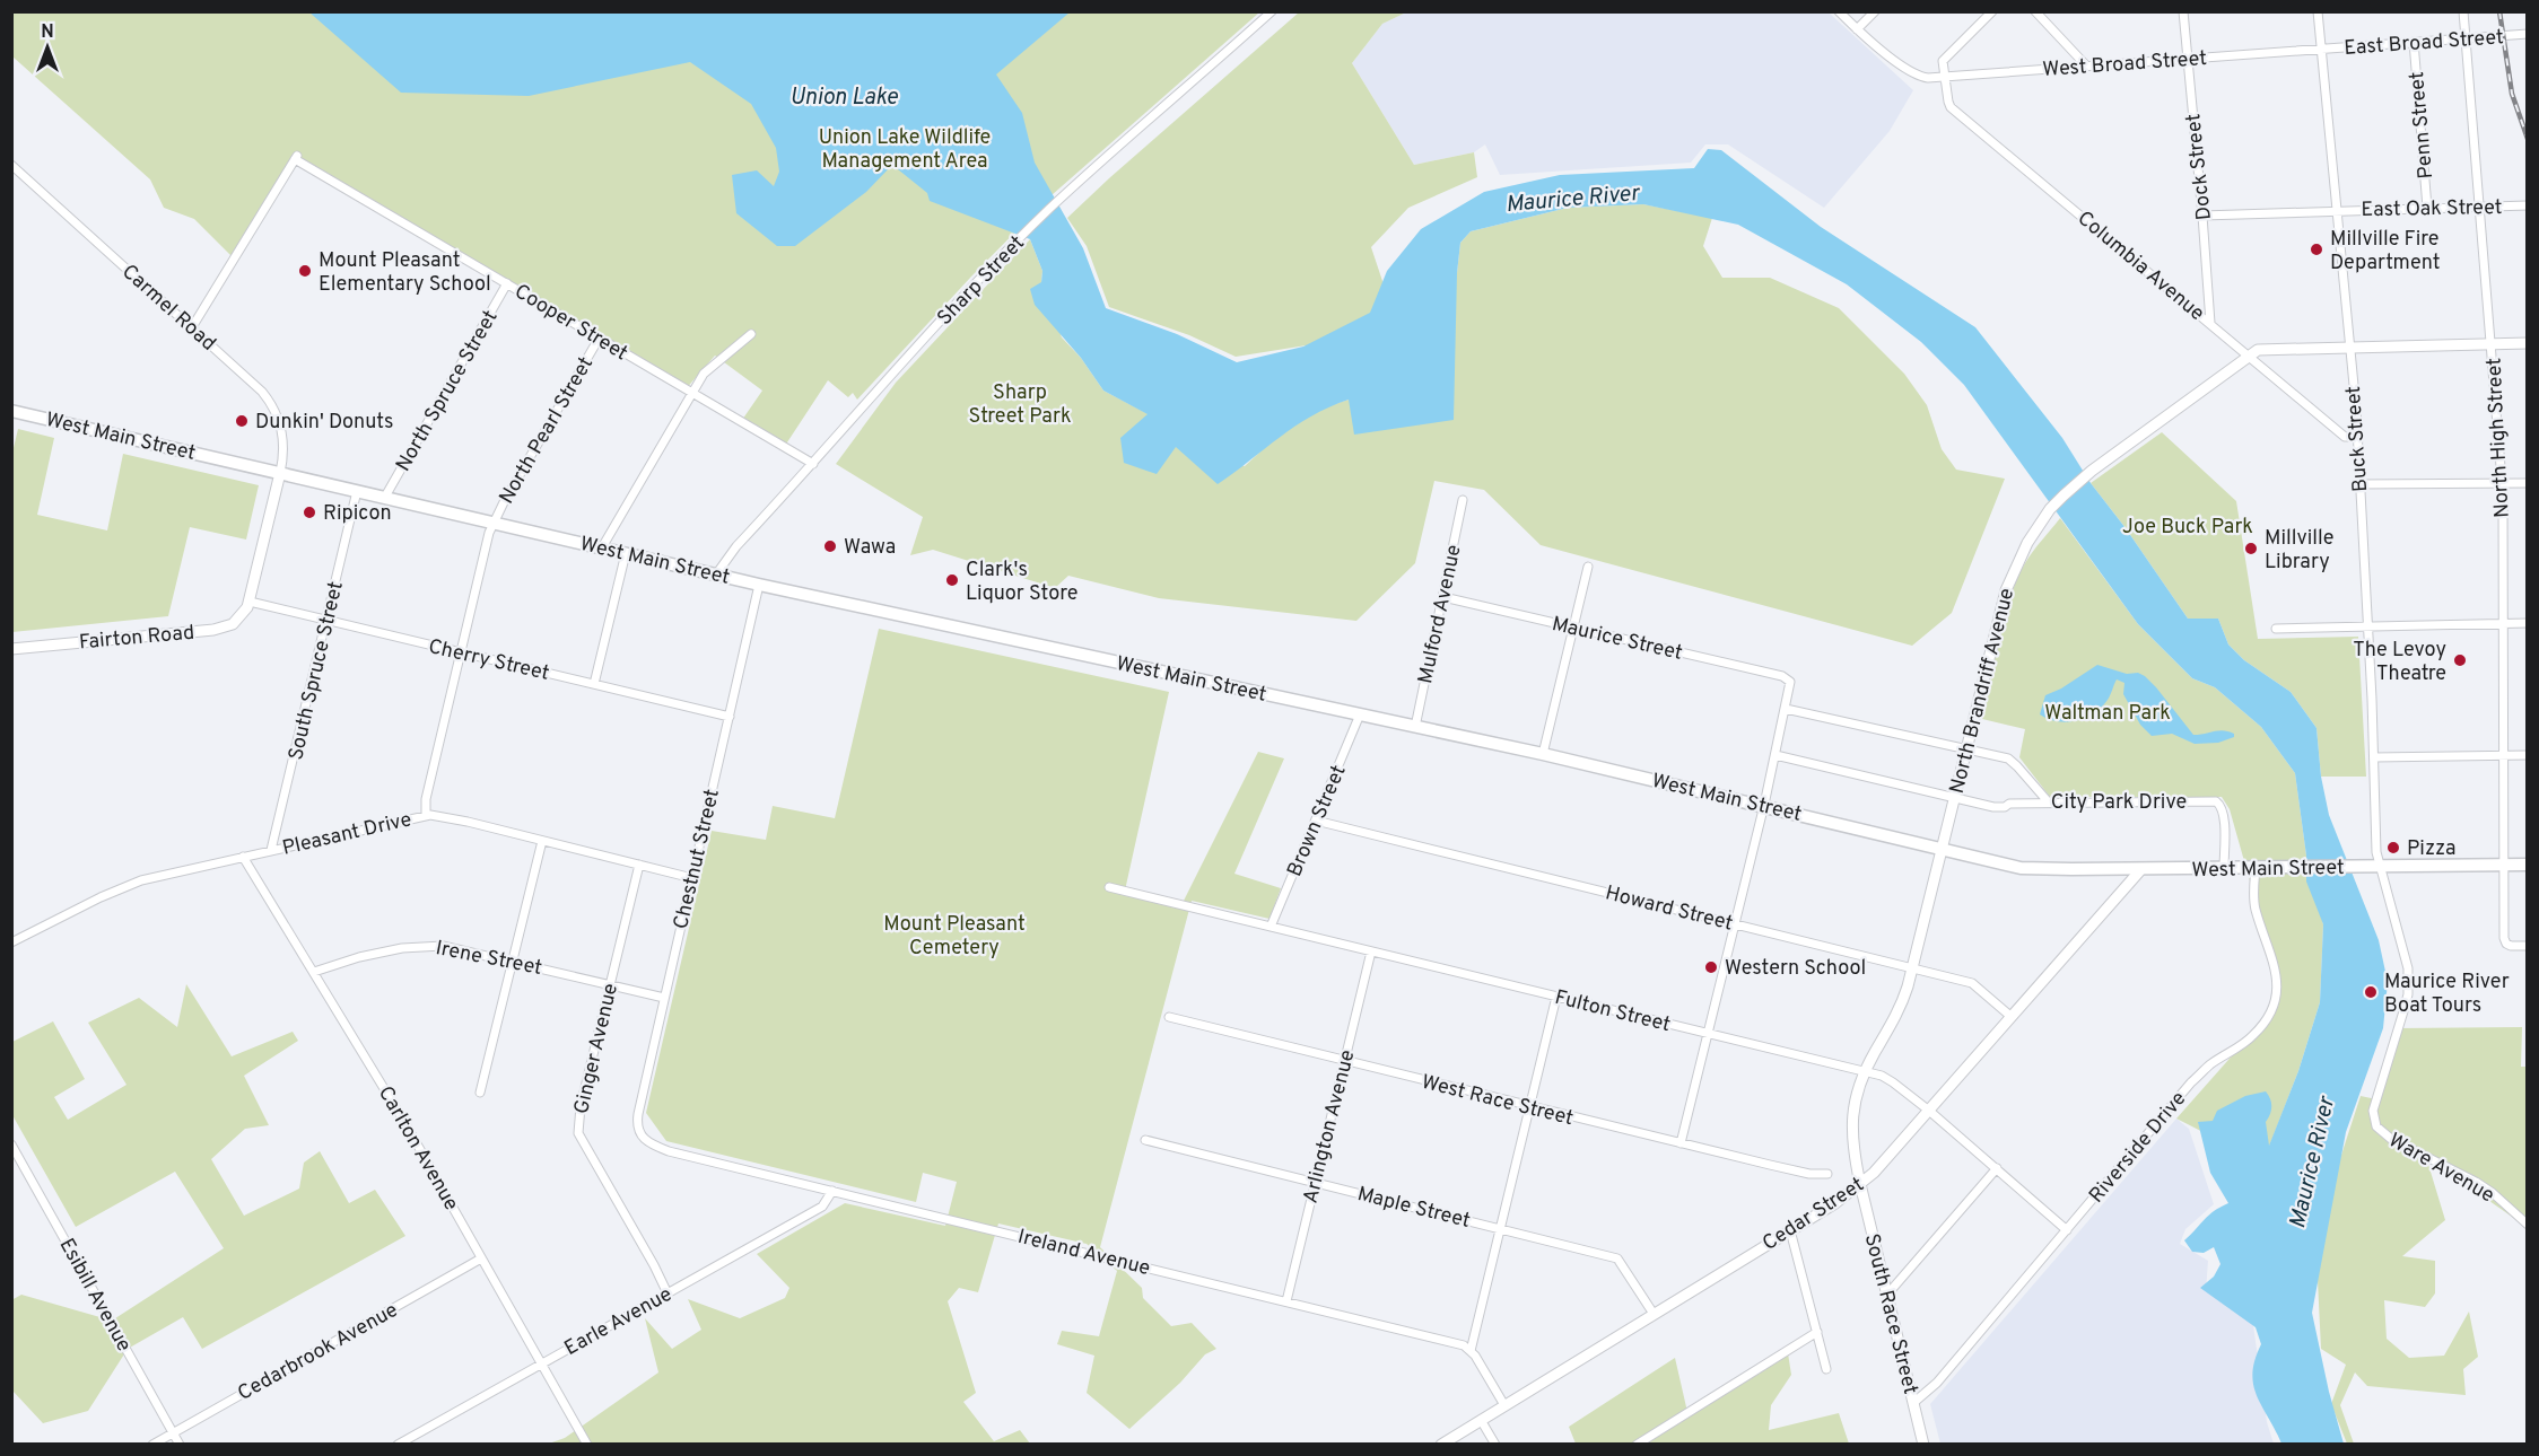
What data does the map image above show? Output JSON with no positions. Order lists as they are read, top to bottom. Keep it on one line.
{"streets":{"highway":["West Main Street"],"main road":["Fairton Road","North Brandriff Avenue","Cedar Street","South Race Street"],"street":["East Broad Street","West Broad Street","Penn Street","Dock Street","East Oak Street","Columbia Avenue","Sharp Street","Carmel Road","Cooper Street","North Spruce Street","North Pearl Street","North High Street","Buck Street","Mulford Avenue","Maurice Street","Cherry Street","South Spruce Street","City Park Drive","Brown Street","Pleasant Drive","Chestnut Street","Howard Street","Irene Street","Fulton Street","Ginger Avenue","West Race Street","Arlington Avenue","Riverside Drive","Carlton Avenue","Ware Avenue","Maple Street","Ireland Avenue","Esibill Avenue","Earle Avenue","Cedarbrook Avenue"]},"crossings":[["East Broad Street","West Broad Street"],["East Broad Street","Penn Street"],["East Broad Street","North High Street"],["East Broad Street","Buck Street"],["West Broad Street","Dock Street"],["West Broad Street","Columbia Avenue"],["West Broad Street","Buck Street"],["Penn Street","East Oak Street"],["Dock Street","East Oak Street"],["Dock Street","Columbia Avenue"],["East Oak Street","North High Street"],["East Oak Street","Buck Street"],["Columbia Avenue","Buck Street"],["Columbia Avenue","North Brandriff Avenue"],["Sharp Street","Cooper Street"],["Sharp Street","West Main Street"],["Carmel Road","Cooper Street"],["Carmel Road","West Main Street"],["Cooper Street","North Spruce Street"],["Cooper Street","North Pearl Street"],["North Spruce Street","West Main Street"],["North Pearl Street","West Main Street"],["North Pearl Street","Cherry Street"],["North Pearl Street","Pleasant Drive"],["West Main Street","North High Street"],["West Main Street","Buck Street"],["West Main Street","Mulford Avenue"],["West Main Street","South Spruce Street"],["West Main Street","North Brandriff Avenue"],["West Main Street","City Park Drive"],["West Main Street","Brown Street"],["West Main Street","Chestnut Street"],["West Main Street","Riverside Drive"],["West Main Street","Ware Avenue"],["West Main Street","Cedar Street"],["Buck Street","Ware Avenue"],["Mulford Avenue","Maurice Street"],["Fairton Road","Cherry Street"],["Cherry Street","South Spruce Street"],["Cherry Street","Chestnut Street"],["South Spruce Street","Pleasant Drive"],["North Brandriff Avenue","City Park Drive"],["North Brandriff Avenue","Howard Street"],["North Brandriff Avenue","South Race Street"],["Brown Street","Howard Street"],["Brown Street","Fulton Street"],["Pleasant Drive","Chestnut Street"],["Pleasant Drive","Ginger Avenue"],["Pleasant Drive","Carlton Avenue"],["Chestnut Street","Irene Street"],["Chestnut Street","Ireland Avenue"],["Howard Street","Cedar Street"],["Howard Street","South Race Street"],["Irene Street","Ginger Avenue"],["Irene Street","Carlton Avenue"],["Fulton Street","Arlington Avenue"],["Fulton Street","Riverside Drive"],["Fulton Street","Cedar Street"],["Fulton Street","South Race Street"],["Ginger Avenue","Earle Avenue"],["West Race Street","Arlington Avenue"],["Arlington Avenue","Maple Street"],["Arlington Avenue","Ireland Avenue"],["Riverside Drive","South Race Street"],["Carlton Avenue","Earle Avenue"],["Carlton Avenue","Cedarbrook Avenue"],["Maple Street","Cedar Street"],["Cedar Street","South Race Street"],["Ireland Avenue","Earle Avenue"],["Esibill Avenue","Cedarbrook Avenue"]],"water":["Union Lake","Maurice River"],"parks":["Union Lake Wildlife Management Area","Sharp Street Park","Joe Buck Park","Waltman Park","Mount Pleasant Cemetery"],"places":["Millville Fire Department","Mount Pleasant Elementary School","Dunkin' Donuts","Ripicon","Wawa","Millville Library","Clark's Liquor Store","The Levoy Theatre","Pizza","Western School","Maurice River Boat Tours"],"north":"top"}
